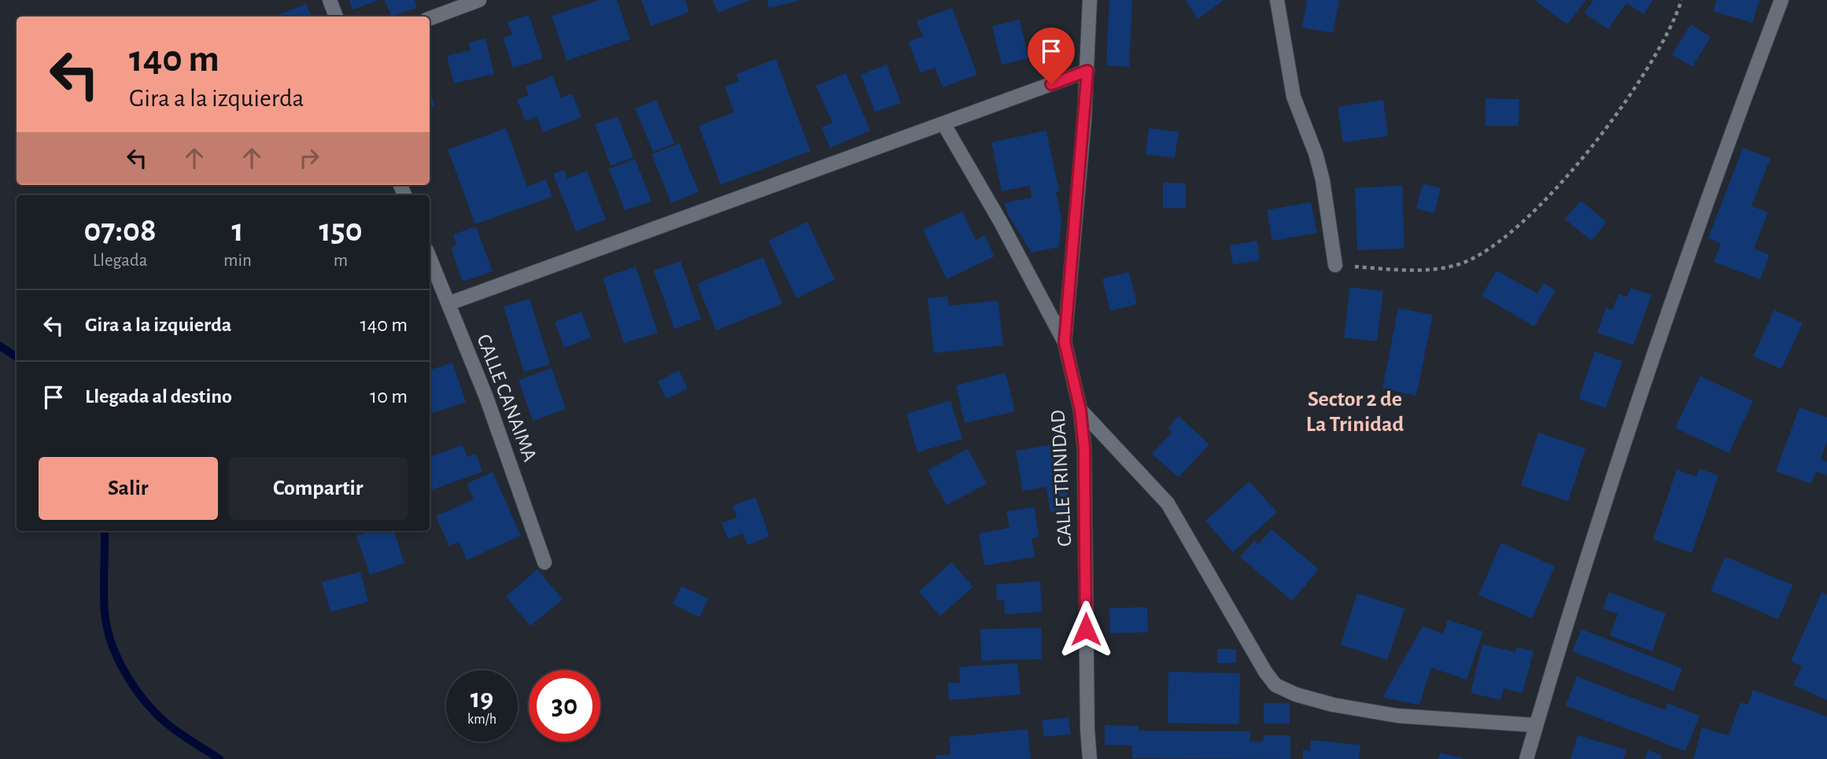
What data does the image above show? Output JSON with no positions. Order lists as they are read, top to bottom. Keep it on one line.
{"streets":{"street":["CALLE CANAIMA","CALLE TRINIDAD"]},"districts":["Sector 2 de La Trinidad"],"page":{"turn":["140 m","Gira a la izquierda"],"eta":["07:08","Llegada","1","min","150","m"],"list":[{"name":"Gira a la izquierda","value":"140 m"},{"name":"Llegada al destino","value":"10 m"}],"buttons":["Salir","Compartir"],"speed":"19 km/h","limit":"30"}}
